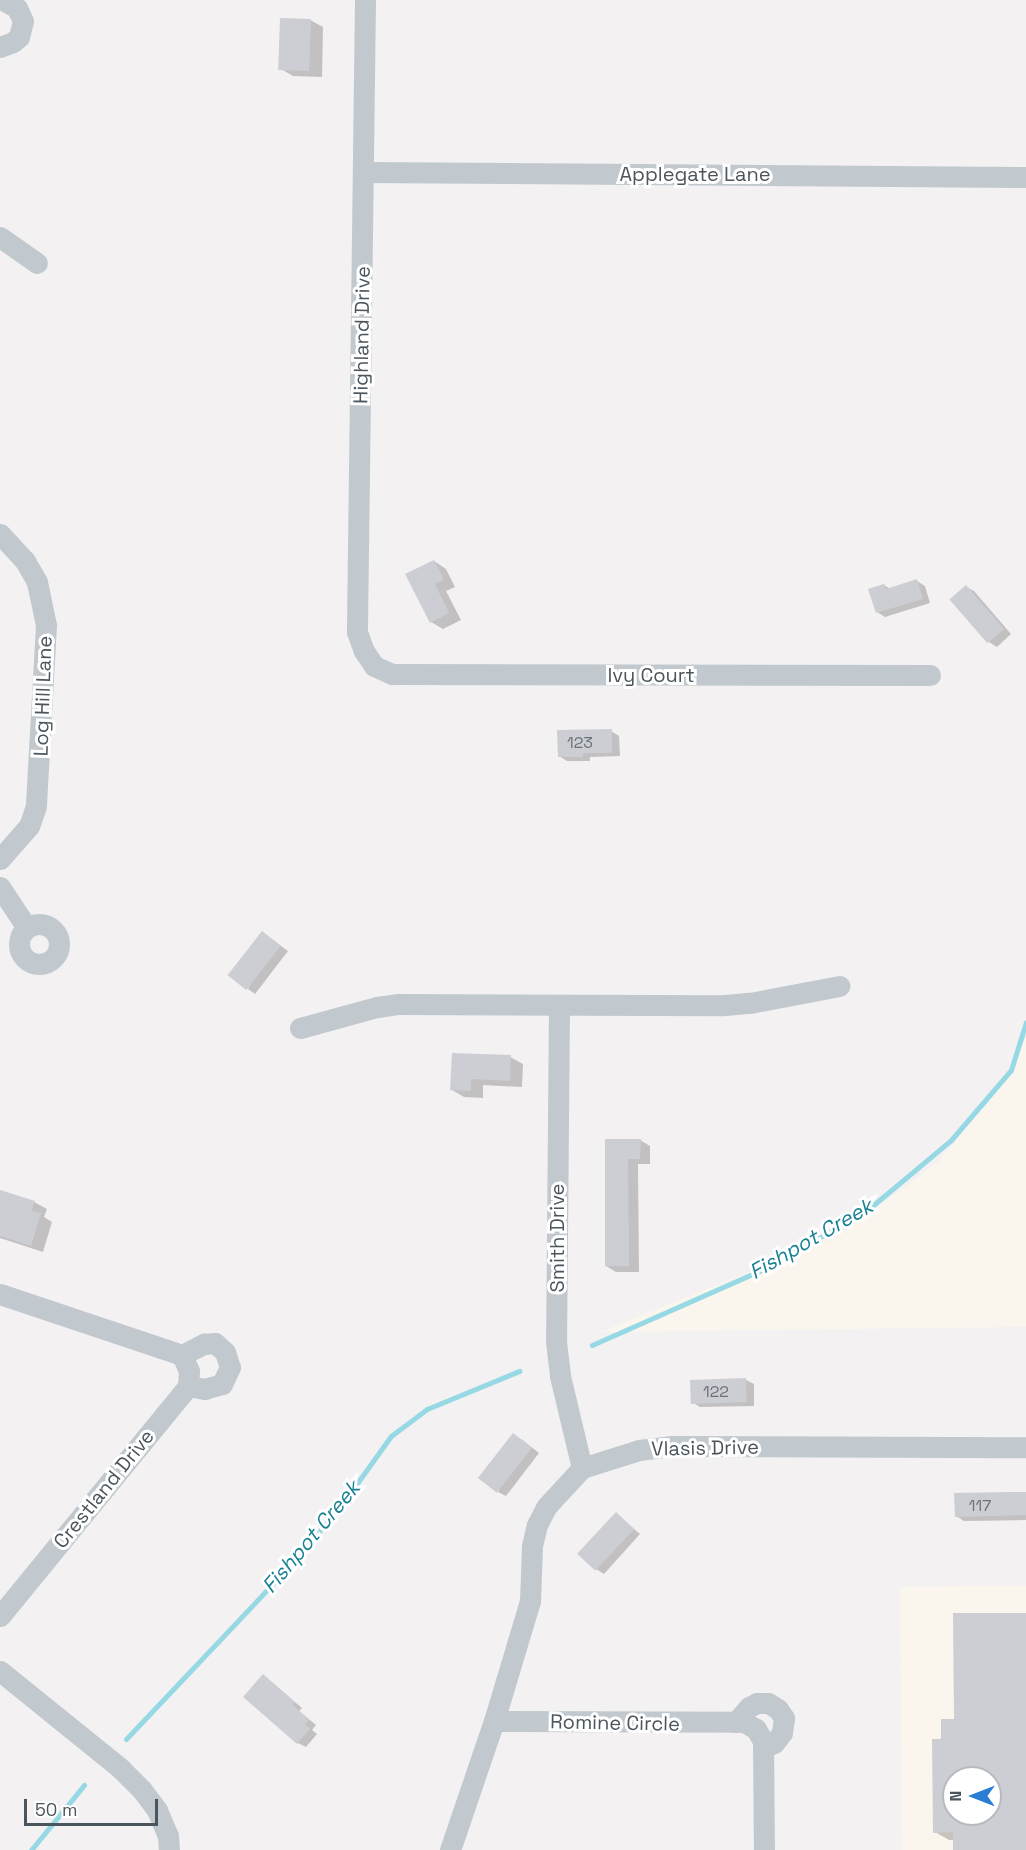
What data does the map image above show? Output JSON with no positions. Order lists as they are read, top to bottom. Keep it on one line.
{"streets":{"street":["Applegate Lane","Highland Drive","Ivy Court","Log Hill Lane","Smith Drive","Vlasis Drive","Crestland Drive","Romine Circle"]},"crossings":[["Applegate Lane","Highland Drive"],["Highland Drive","Ivy Court"],["Smith Drive","Vlasis Drive"],["Vlasis Drive","Romine Circle"]],"water":["Fishpot Creek"],"house_numbers":["123","122","117"],"scale_bar":"50 m","north":"left"}
